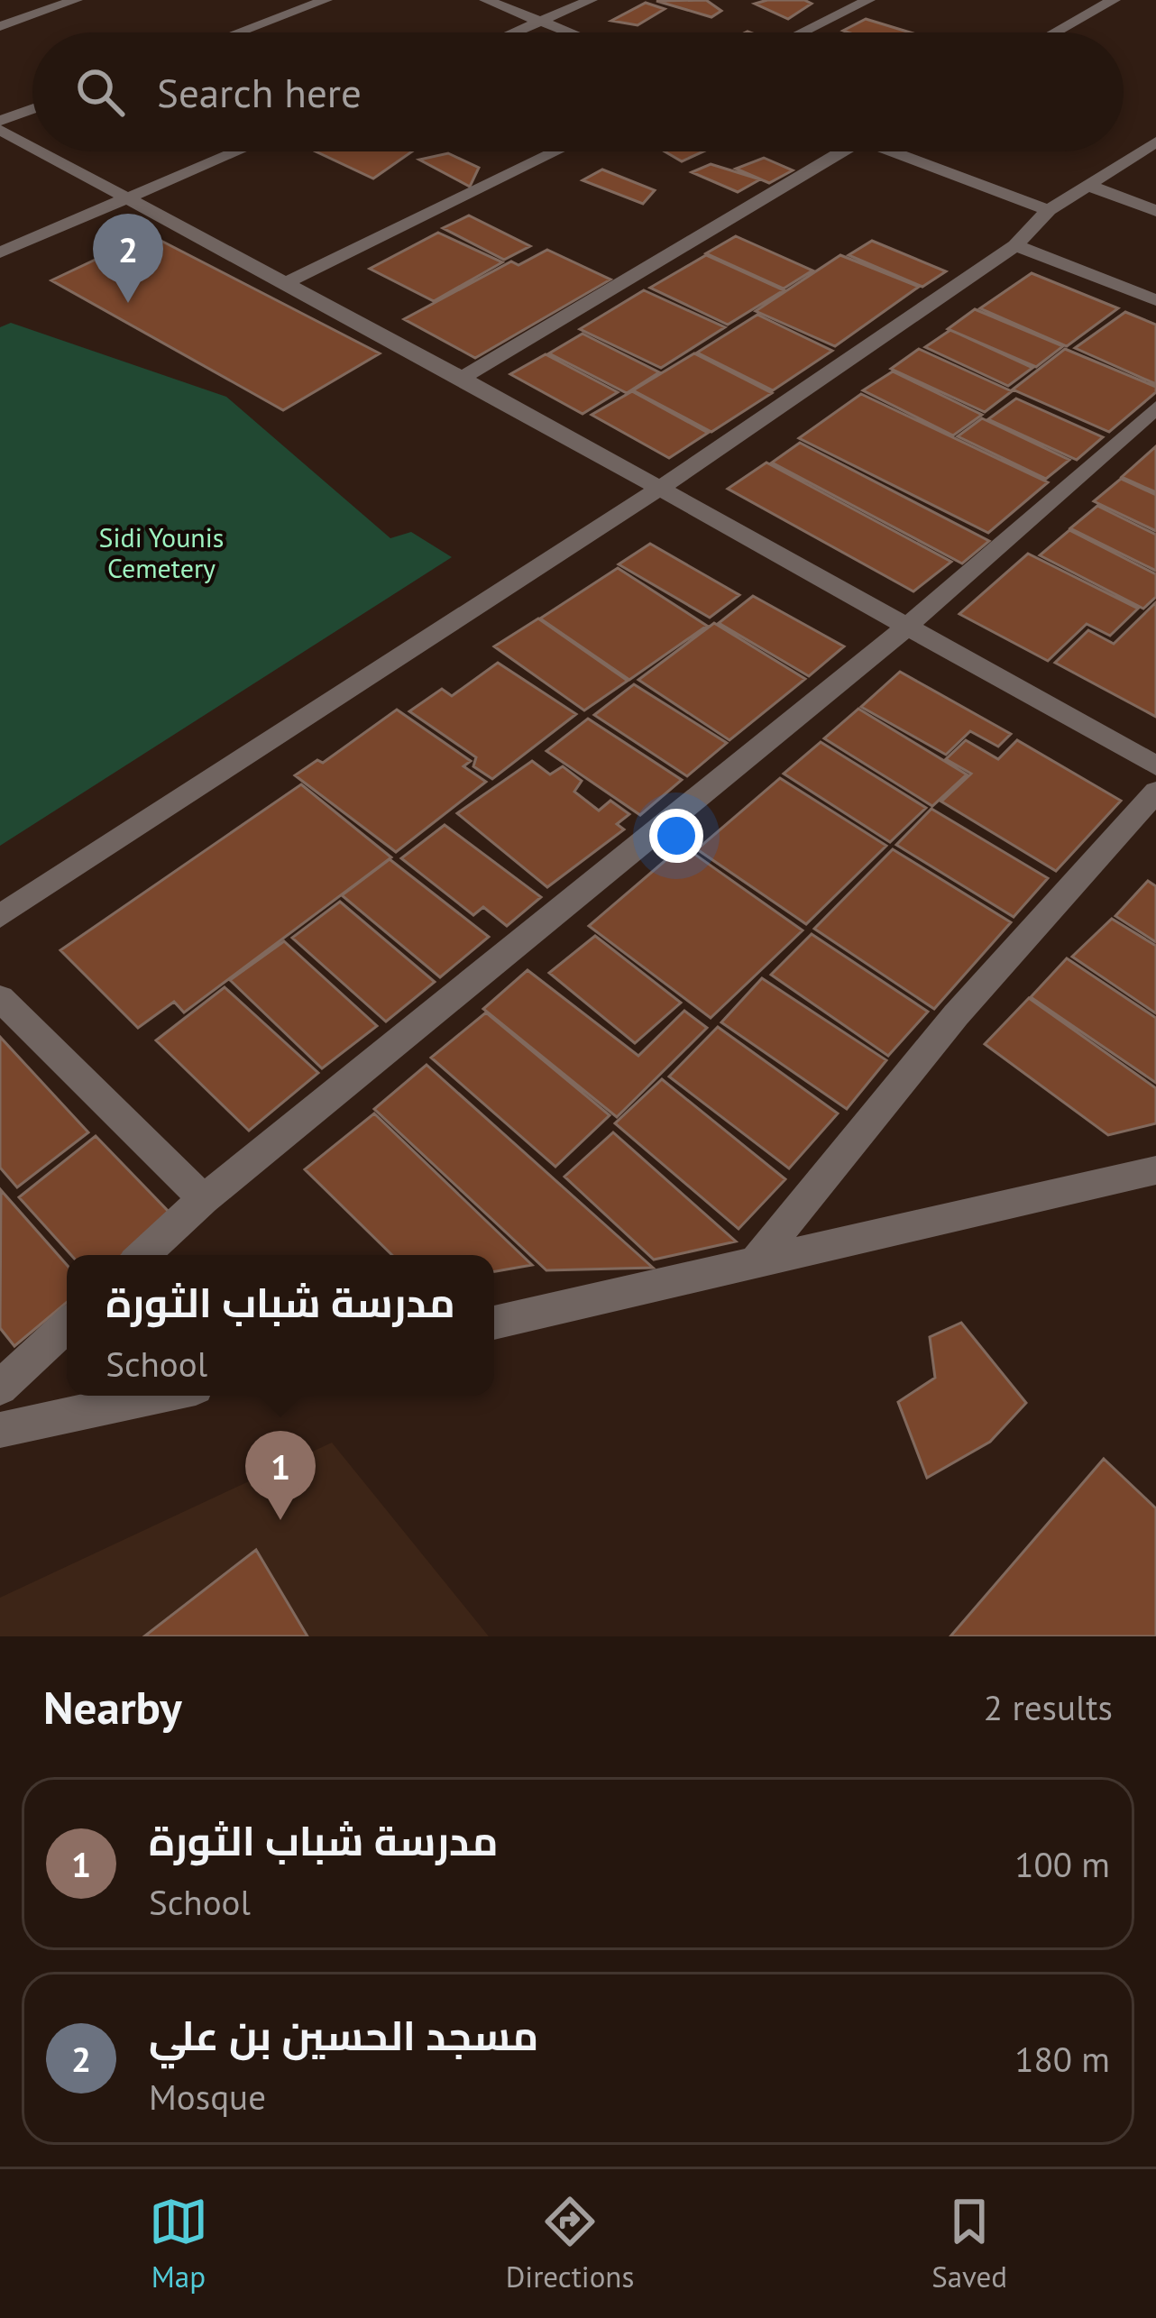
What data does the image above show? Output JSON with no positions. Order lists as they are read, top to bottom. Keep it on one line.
{"parks":["Sidi Younis Cemetery"],"page":{"search":"Search here","pins":["2","1"],"popup":["مدرسة شباب الثورة","School"],"heading":["Nearby","2 results"],"list":[{"mark":"1","name":"مدرسة شباب الثورة","note":"School","value":"100 m"},{"mark":"2","name":"مسجد الحسين بن علي","note":"Mosque","value":"180 m"}],"nav":["Map","Directions","Saved"]}}
